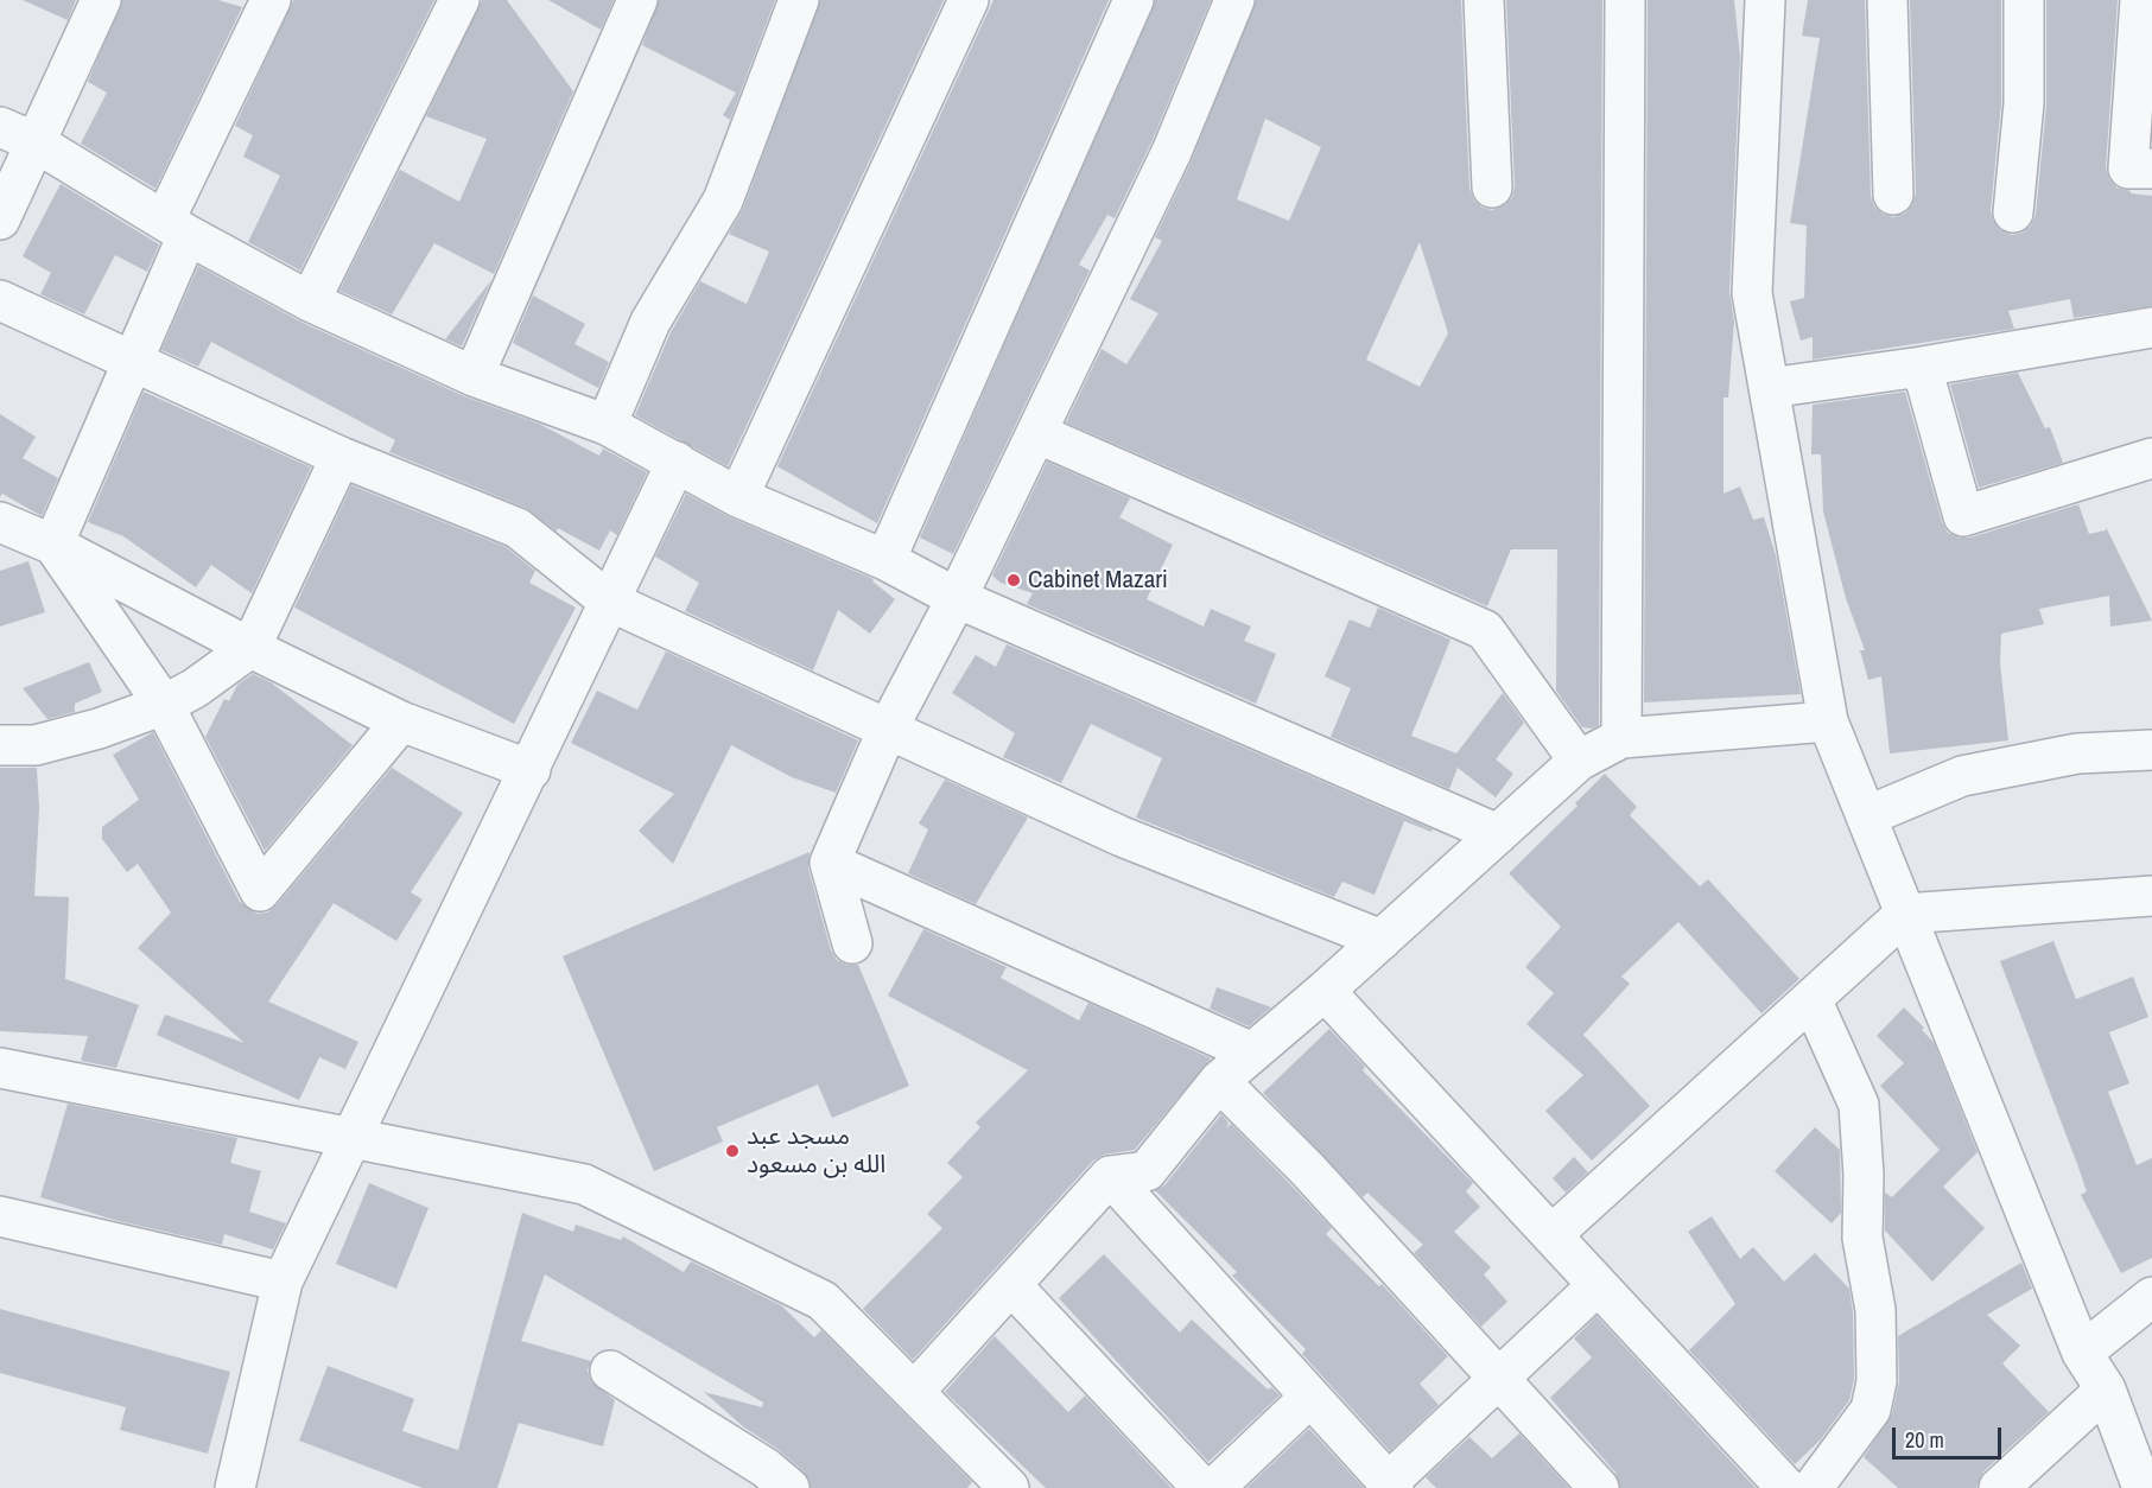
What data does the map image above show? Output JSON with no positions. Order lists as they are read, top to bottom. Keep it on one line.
{"places":["Cabinet Mazari","مسجد عبد الله بن مسعود"],"scale_bar":"20 m"}
